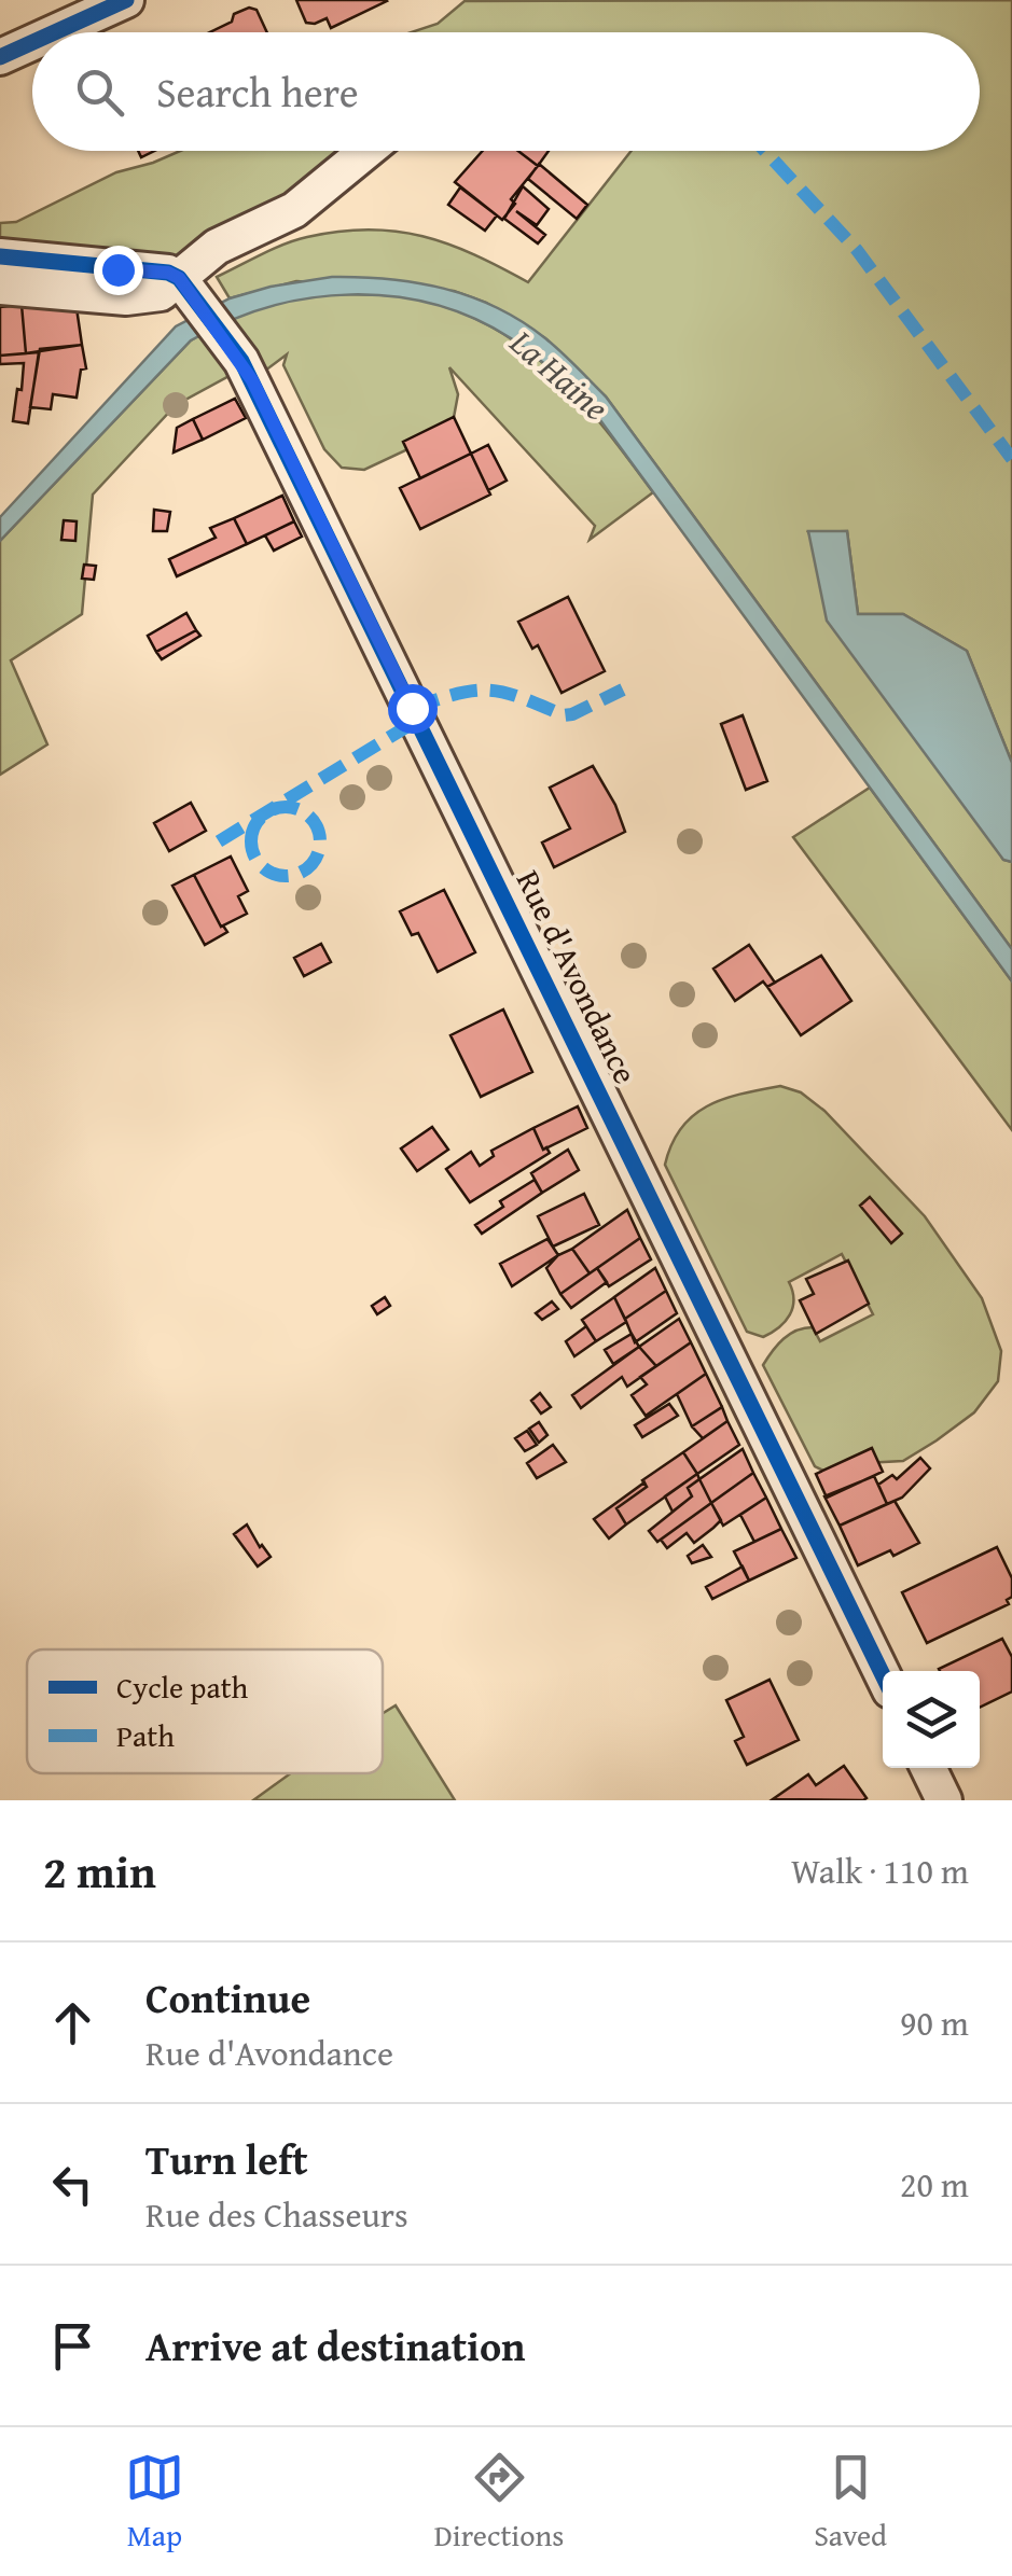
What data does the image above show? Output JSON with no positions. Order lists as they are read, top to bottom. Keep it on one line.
{"streets":{"street":["Rue d'Avondance"]},"water":["La Haine"],"legend":["Cycle path","Path"],"page":{"search":"Search here","heading":["2 min","Walk · 110 m"],"list":[["Continue","Rue d'Avondance","90 m"],["Turn left","Rue des Chasseurs","20 m"],"Arrive at destination"],"nav":["Map","Directions","Saved"]}}
